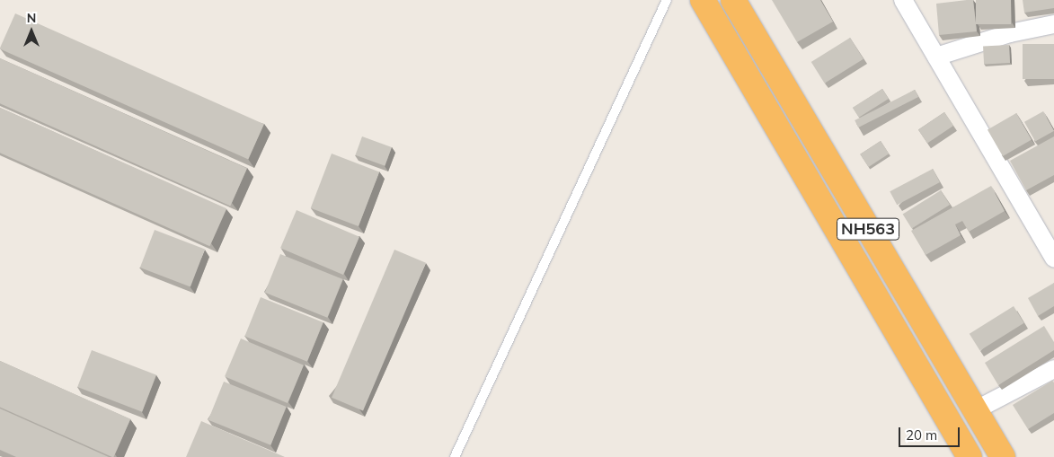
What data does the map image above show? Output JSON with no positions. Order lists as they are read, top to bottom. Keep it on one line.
{"streets":{"highway":["NH563"]},"scale_bar":"20 m","north":"top"}
